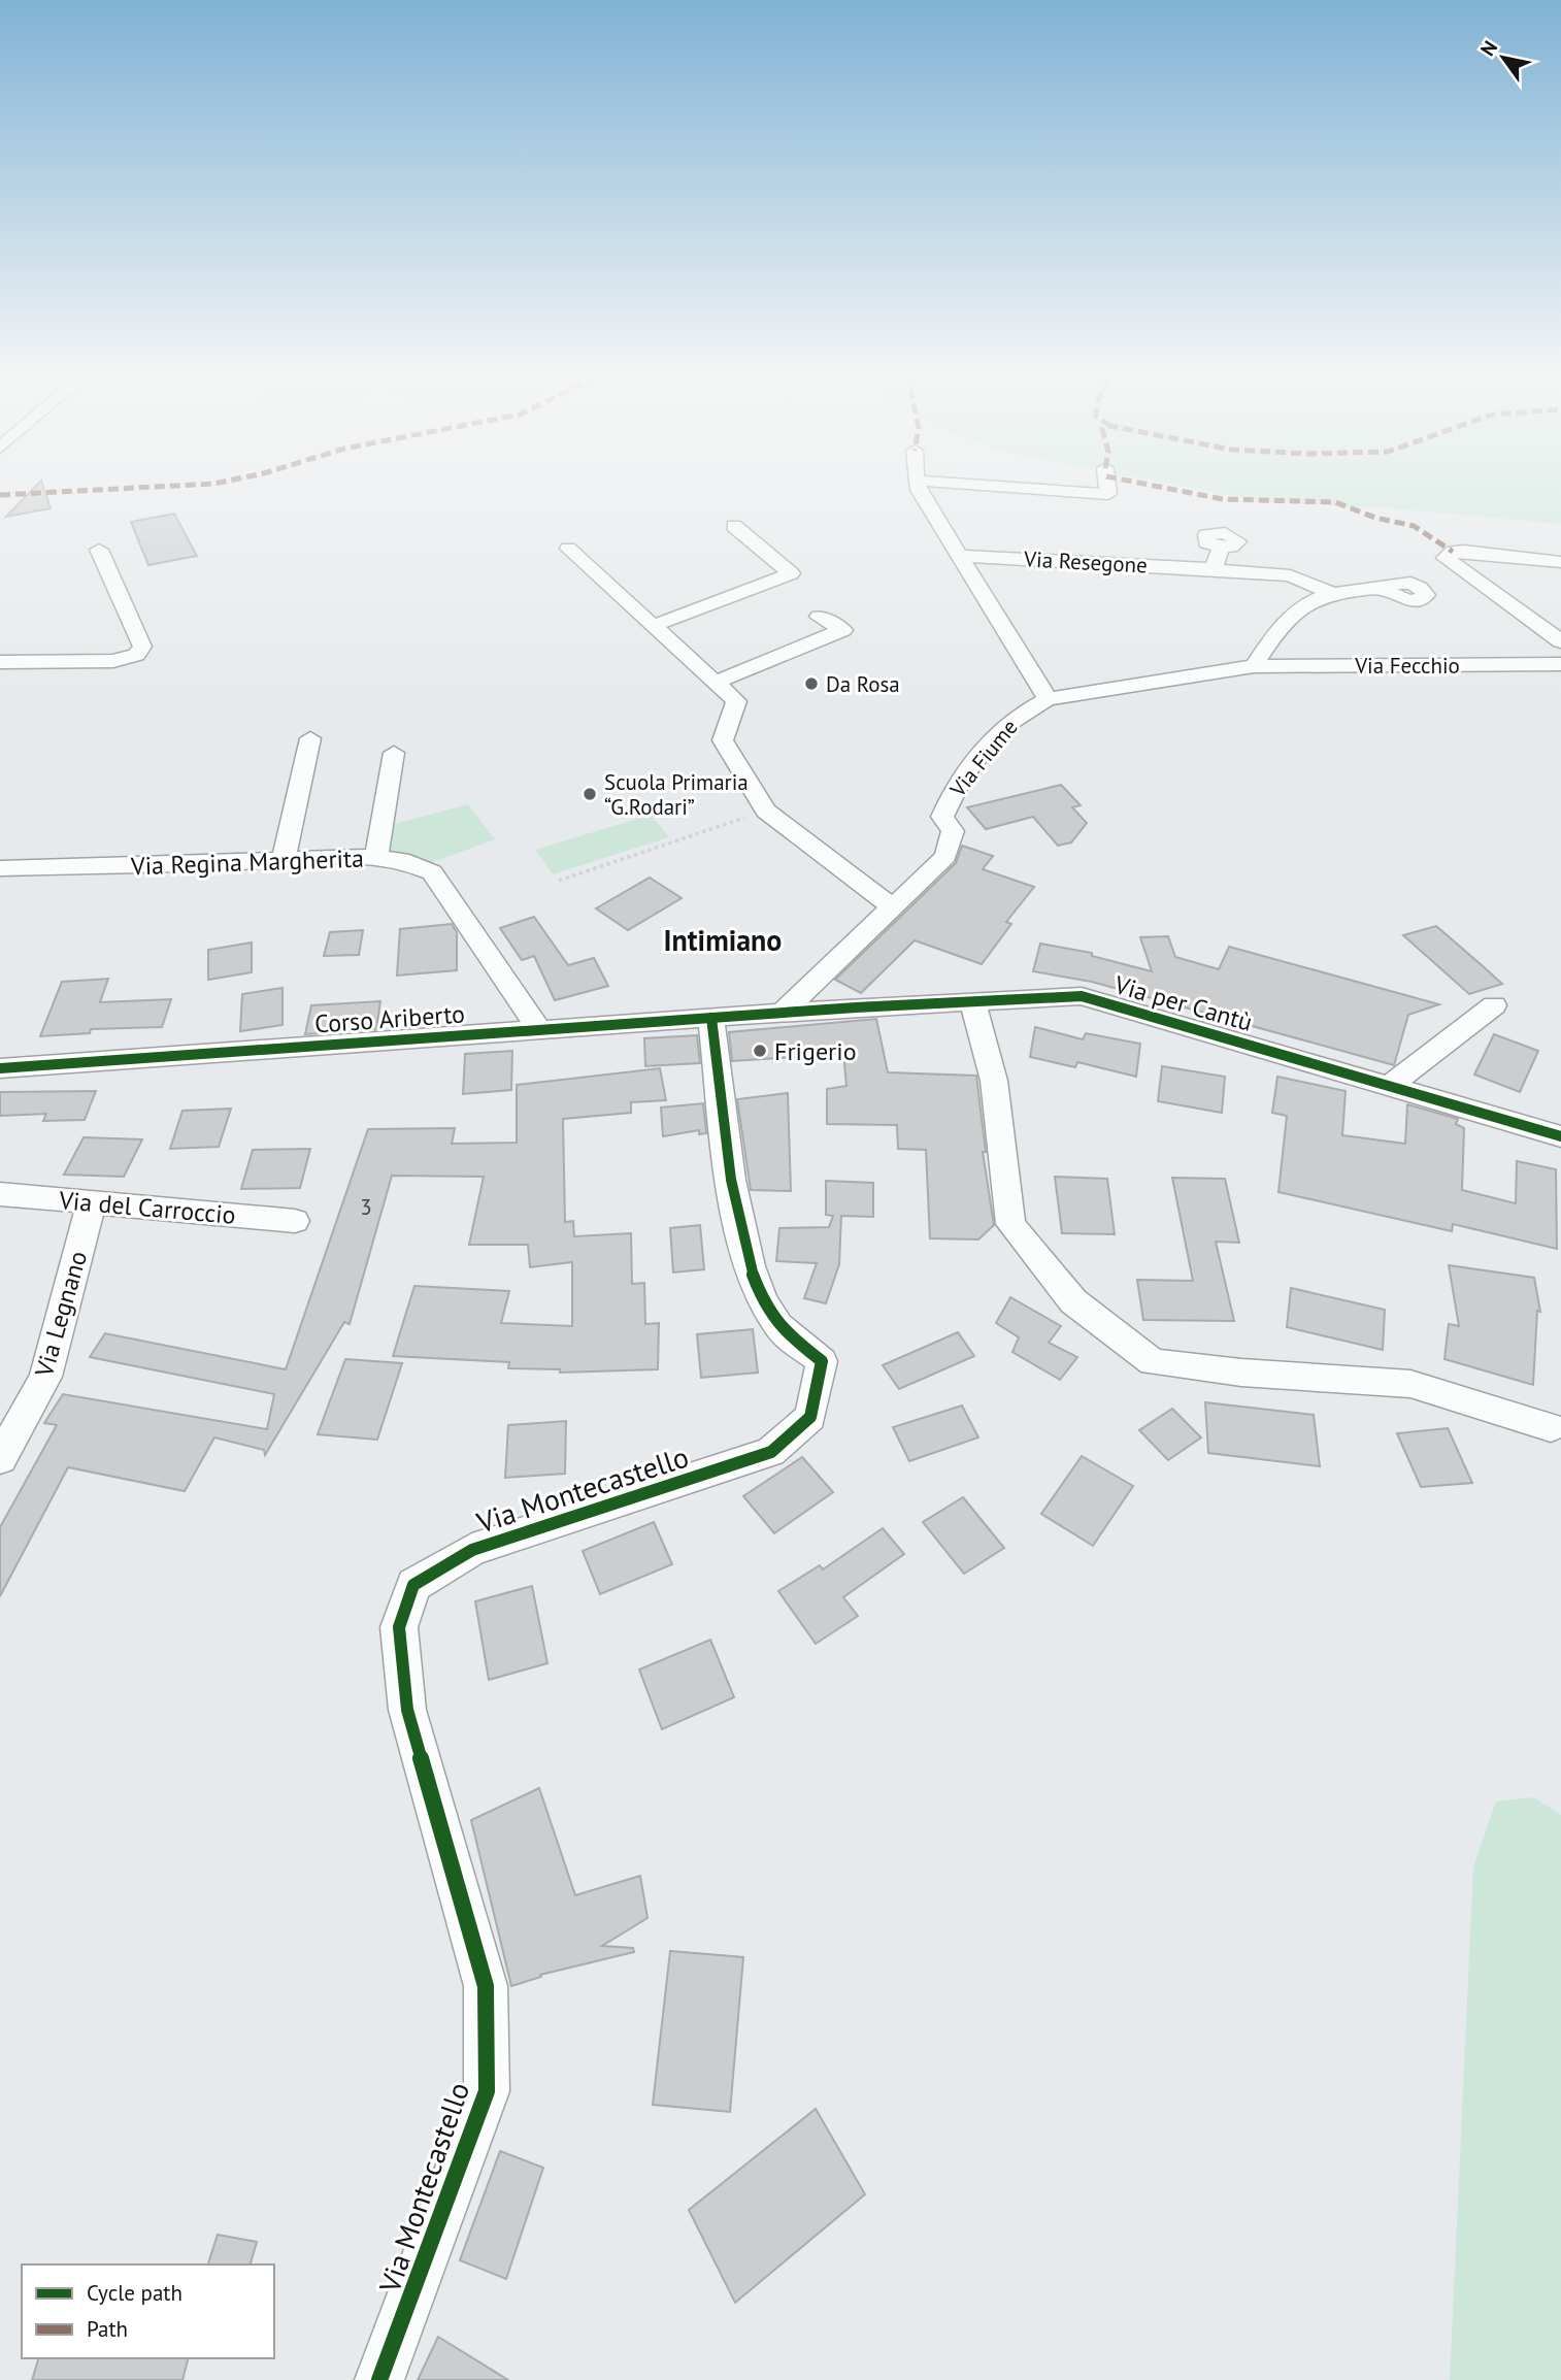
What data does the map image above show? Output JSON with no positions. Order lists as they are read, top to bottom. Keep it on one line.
{"streets":{"street":["Via Resegone","Via Fecchio","Via Fiume","Via Regina Margherita","Via per Cantù","Corso Ariberto","Via del Carroccio","Via Legnano","Via Montecastello"]},"crossings":[["Via Fecchio","Via Fiume"],["Via Fiume","Via per Cantù"],["Via Fiume","Corso Ariberto"],["Via Regina Margherita","Corso Ariberto"],["Via per Cantù","Corso Ariberto"],["Corso Ariberto","Via Montecastello"],["Via del Carroccio","Via Legnano"]],"districts":["Intimiano"],"places":["Da Rosa","Scuola Primaria “G.Rodari”","Frigerio"],"house_numbers":["3"],"legend":["Cycle path","Path"],"north":"top left"}
